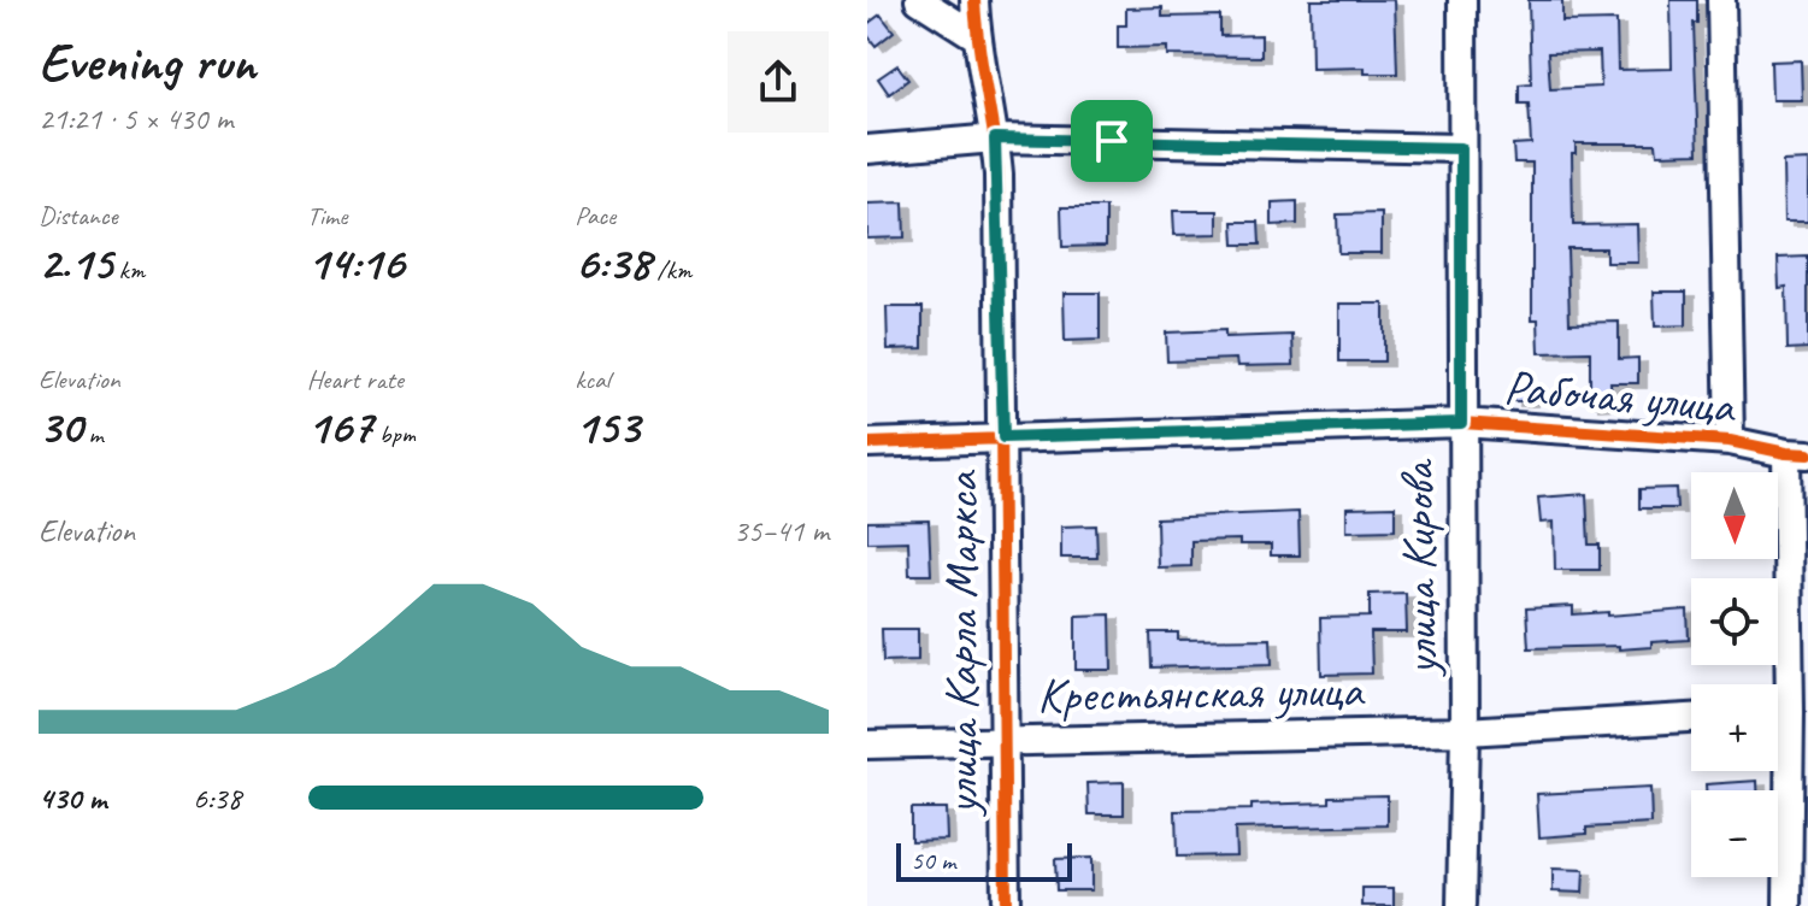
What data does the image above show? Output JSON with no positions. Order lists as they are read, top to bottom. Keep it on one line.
{"streets":{"street":["Рабочая улица","улица Кирова","улица Карла Маркса","Крестьянская улица"]},"crossings":[["Рабочая улица","улица Кирова"],["Рабочая улица","улица Карла Маркса"],["улица Кирова","Крестьянская улица"],["улица Карла Маркса","Крестьянская улица"]],"scale_bar":"50 m","north":"bottom","page":{"heading":["Evening run","21:21 · 5 × 430 m"],"stats":[["Distance","2.15 km"],["Time","14:16"],["Pace","6:38 /km"],["Elevation","30 m"],["Heart rate","167 bpm"],["kcal","153"]],"map_buttons":["+","−"],"chart":["Elevation","35–41 m"],"list":[{"name":"430 m","note":"6:38"}],"scale":"50 m"}}
